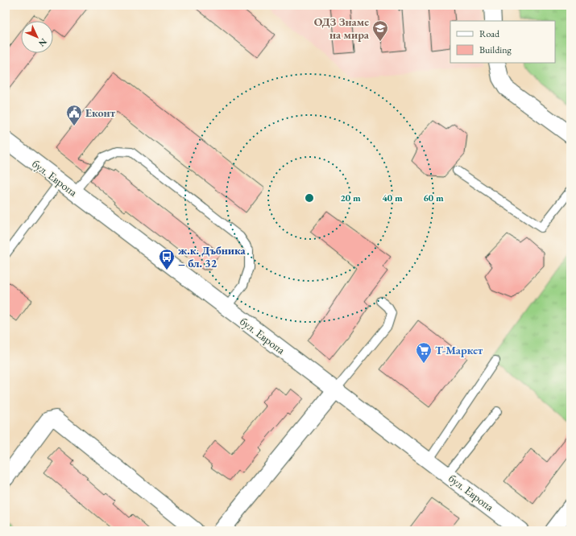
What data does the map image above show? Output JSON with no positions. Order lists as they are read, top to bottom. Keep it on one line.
{"streets":{"street":["бул. Европа"]},"places":{"school or university":["ОДЗ Знаме на мира"],"public building":["Еконт"],"bus stop":["ж.к. Дъбника – бл. 32"],"supermarket":["Т-Маркет"]},"legend":["Road","Building"],"north":"bottom right","rings":["20 m","40 m","60 m"]}
